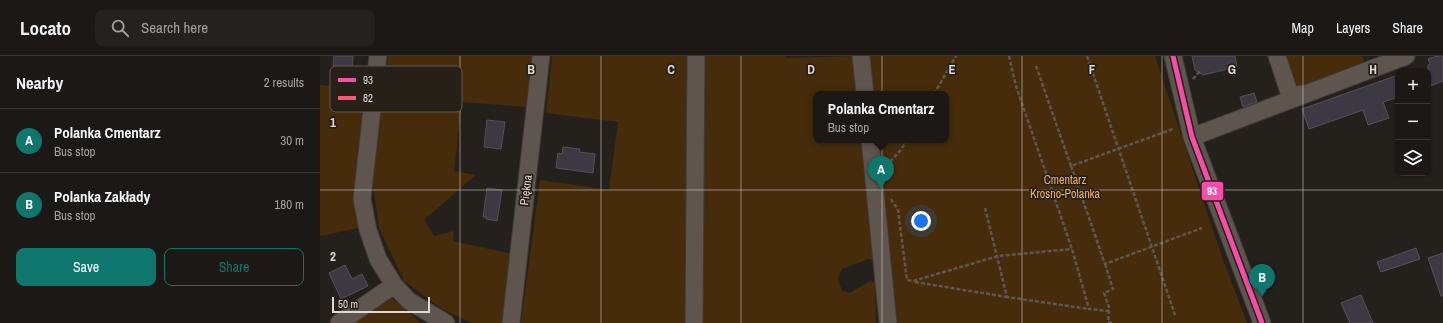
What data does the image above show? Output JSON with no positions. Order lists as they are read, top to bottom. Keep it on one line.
{"streets":{"street":["Piękna"]},"parks":["Cmentarz Krosno-Polanka"],"lines":["transit line 93"],"legend":["93","82"],"scale_bar":"50 m","page":{"header":"Locato","search":"Search here","nav":["Map","Layers","Share"],"heading":["Nearby","2 results"],"map_buttons":["+","−"],"popup":["Polanka Cmentarz","Bus stop"],"list":[{"mark":"A","name":"Polanka Cmentarz","note":"Bus stop","value":"30 m"},{"mark":"B","name":"Polanka Zakłady","note":"Bus stop","value":"180 m"}],"pins":["A","B"],"buttons":["Save","Share"],"scale":"50 m"},"grid":{"columns":["B","C","D","E","F","G","H"],"rows":["1","2"]}}
